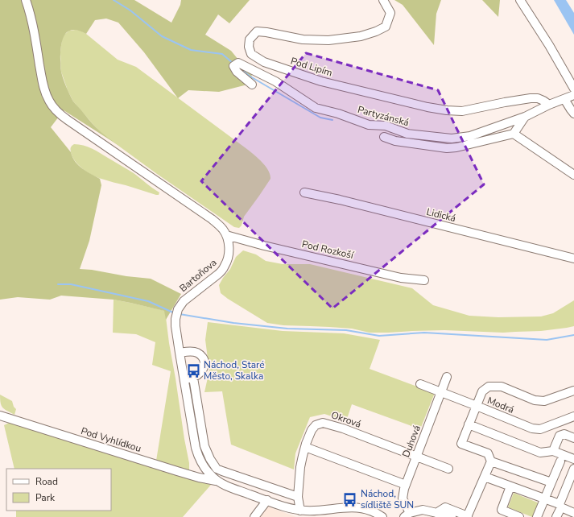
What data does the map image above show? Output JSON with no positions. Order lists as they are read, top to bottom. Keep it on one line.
{"streets":{"street":["Pod Lipím","Partyzánská","Lidická","Pod Rozkoší","Bartoňova","Modrá","Okrová","Pod Vyhlídkou","Duhová"]},"crossings":[["Pod Rozkoší","Bartoňova"],["Bartoňova","Okrová"],["Bartoňova","Pod Vyhlídkou"],["Modrá","Duhová"],["Okrová","Duhová"]],"places":{"bus stop":["Náchod, Staré Město, Skalka","Náchod, sídliště SUN"]},"legend":["Road","Park"]}
